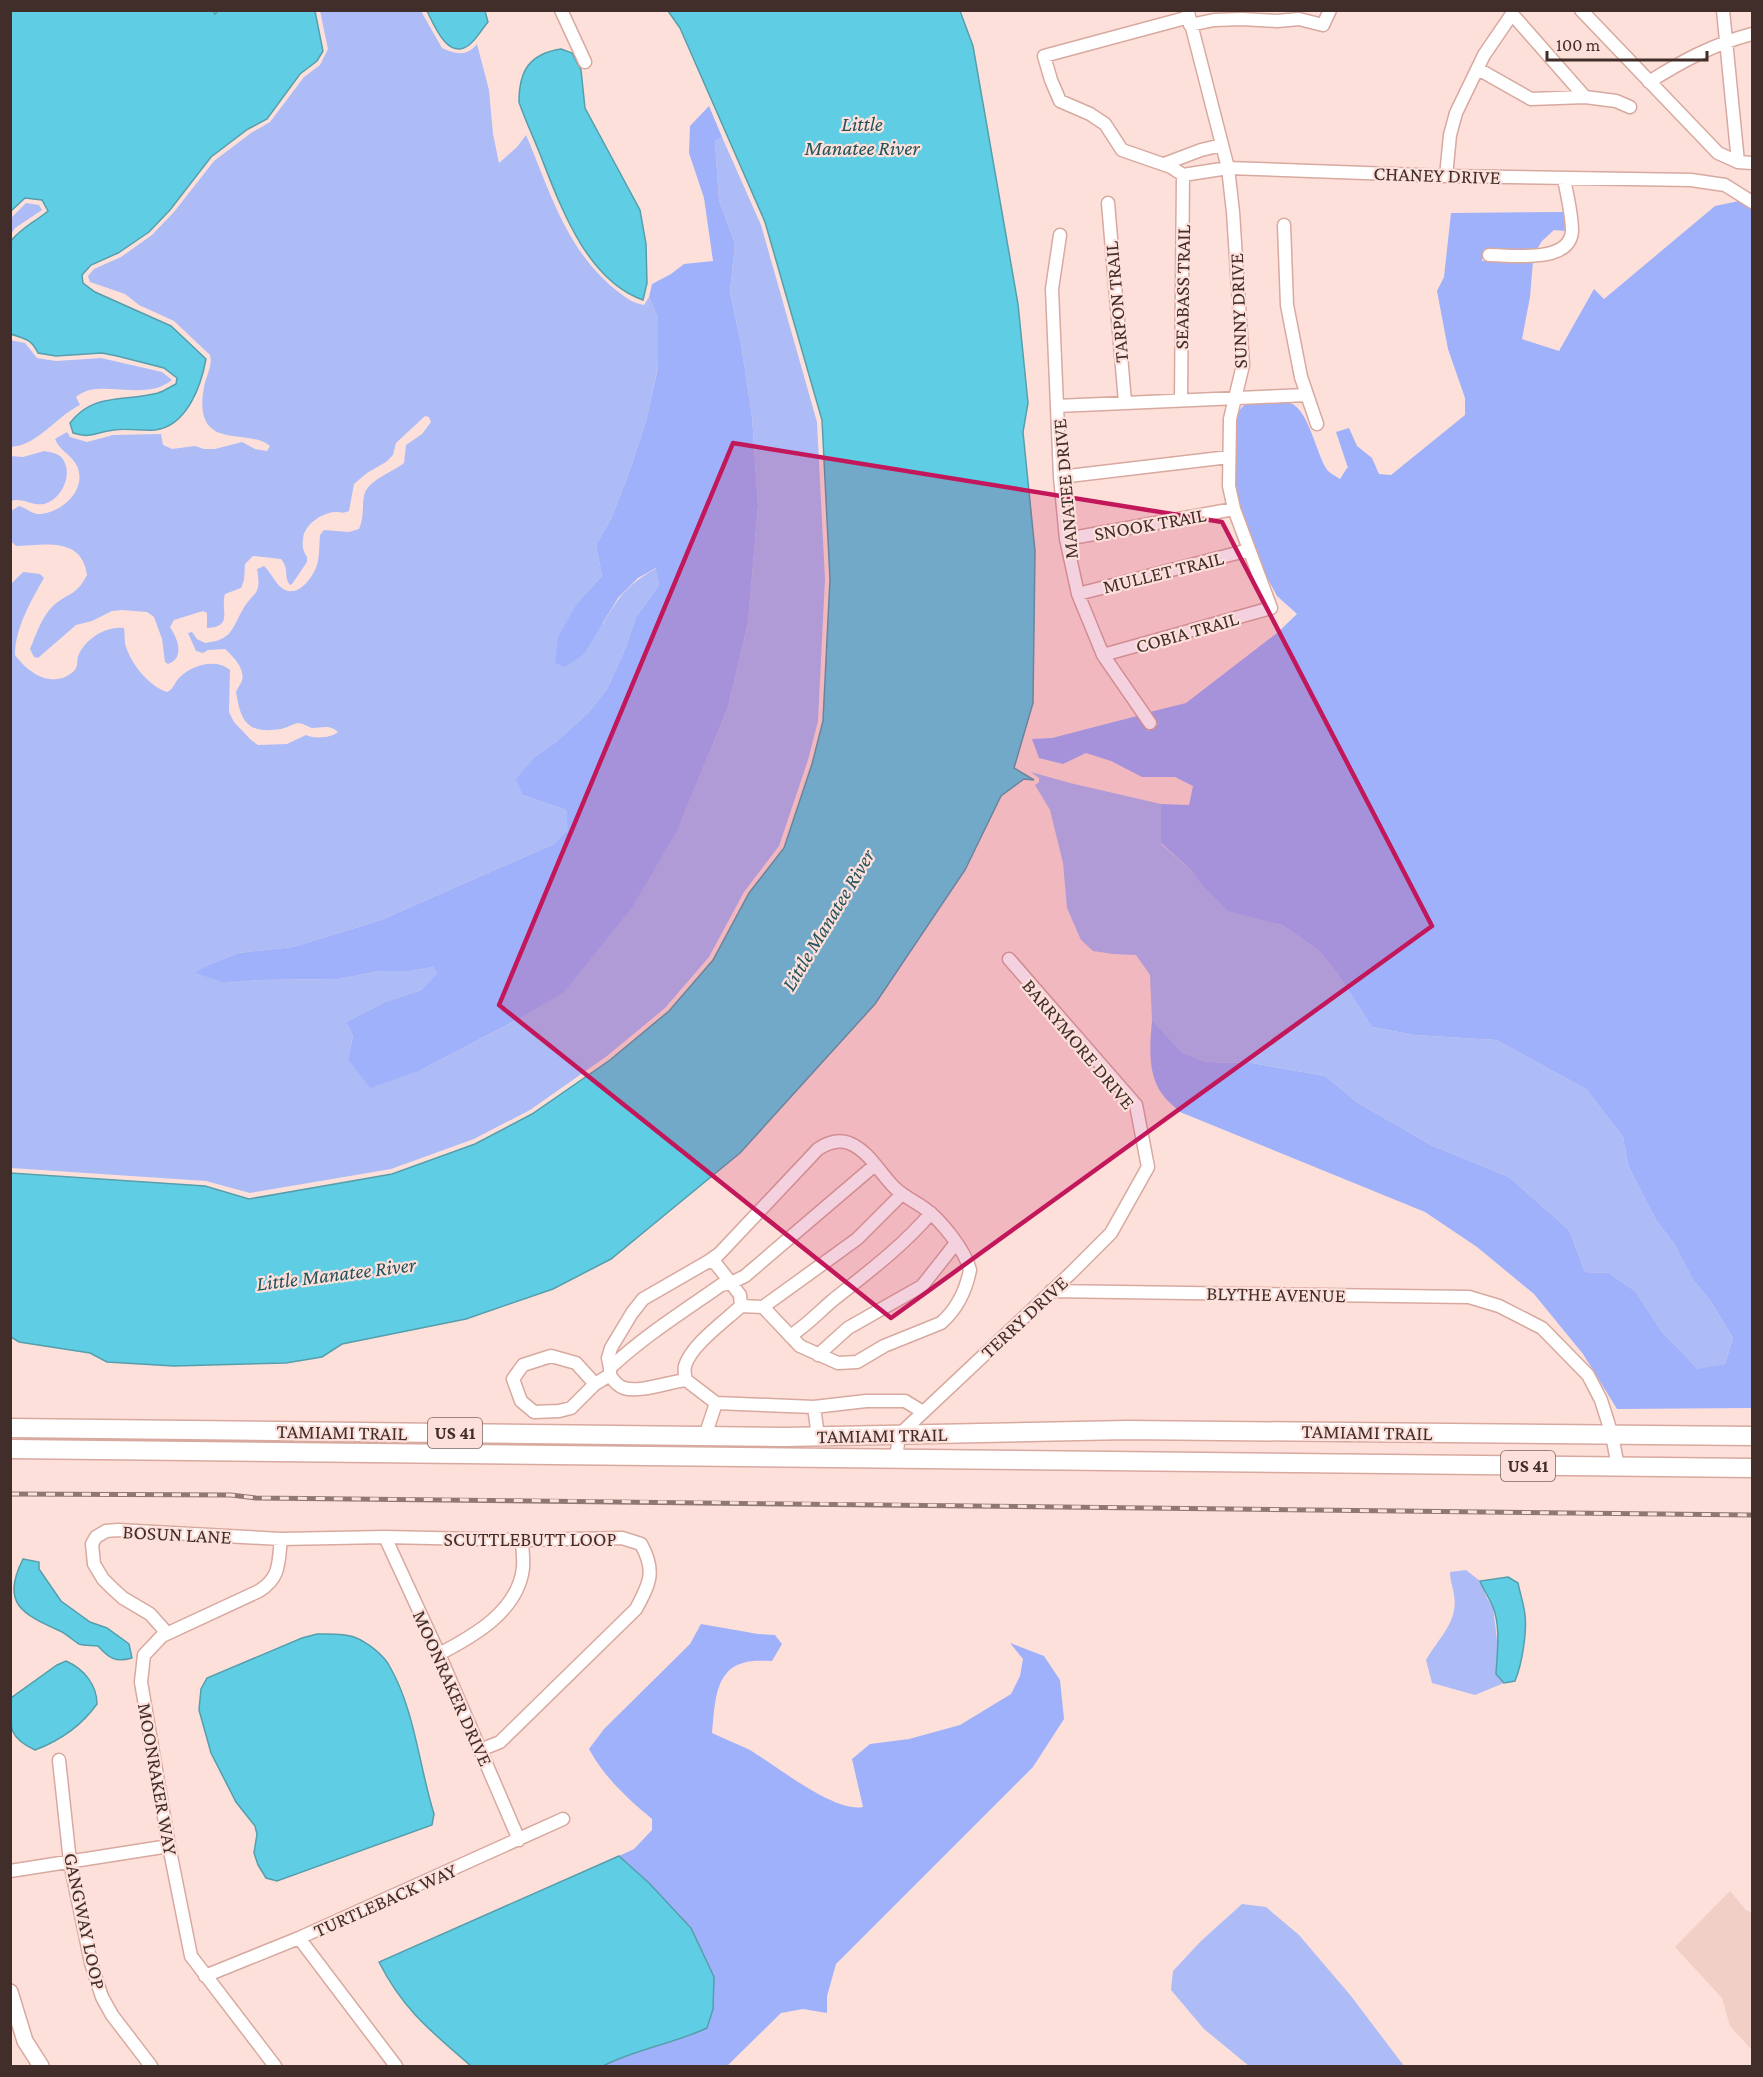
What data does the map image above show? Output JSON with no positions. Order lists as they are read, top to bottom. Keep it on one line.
{"streets":{"main road":["TAMIAMI TRAIL","US 41"],"street":["CHANEY DRIVE","SEABASS TRAIL","TARPON TRAIL","SUNNY DRIVE","MANATEE DRIVE","SNOOK TRAIL","MULLET TRAIL","COBIA TRAIL","BARRYMORE DRIVE","BLYTHE AVENUE","TERRY DRIVE","BOSUN LANE","SCUTTLEBUTT LOOP","MOONRAKER DRIVE","MOONRAKER WAY","TURTLEBACK WAY","GANGWAY LOOP"]},"crossings":[["CHANEY DRIVE","SEABASS TRAIL"],["CHANEY DRIVE","SUNNY DRIVE"],["SUNNY DRIVE","SNOOK TRAIL"],["SUNNY DRIVE","MULLET TRAIL"],["SUNNY DRIVE","COBIA TRAIL"],["MANATEE DRIVE","SNOOK TRAIL"],["MANATEE DRIVE","MULLET TRAIL"],["MANATEE DRIVE","COBIA TRAIL"],["BARRYMORE DRIVE","TERRY DRIVE"],["BLYTHE AVENUE","TERRY DRIVE"],["BLYTHE AVENUE","TAMIAMI TRAIL"],["TERRY DRIVE","TAMIAMI TRAIL"],["BOSUN LANE","SCUTTLEBUTT LOOP"],["BOSUN LANE","MOONRAKER WAY"],["SCUTTLEBUTT LOOP","MOONRAKER DRIVE"],["SCUTTLEBUTT LOOP","MOONRAKER WAY"],["MOONRAKER DRIVE","TURTLEBACK WAY"],["MOONRAKER WAY","TURTLEBACK WAY"]],"water":["Little Manatee River"],"scale_bar":"100 m"}
